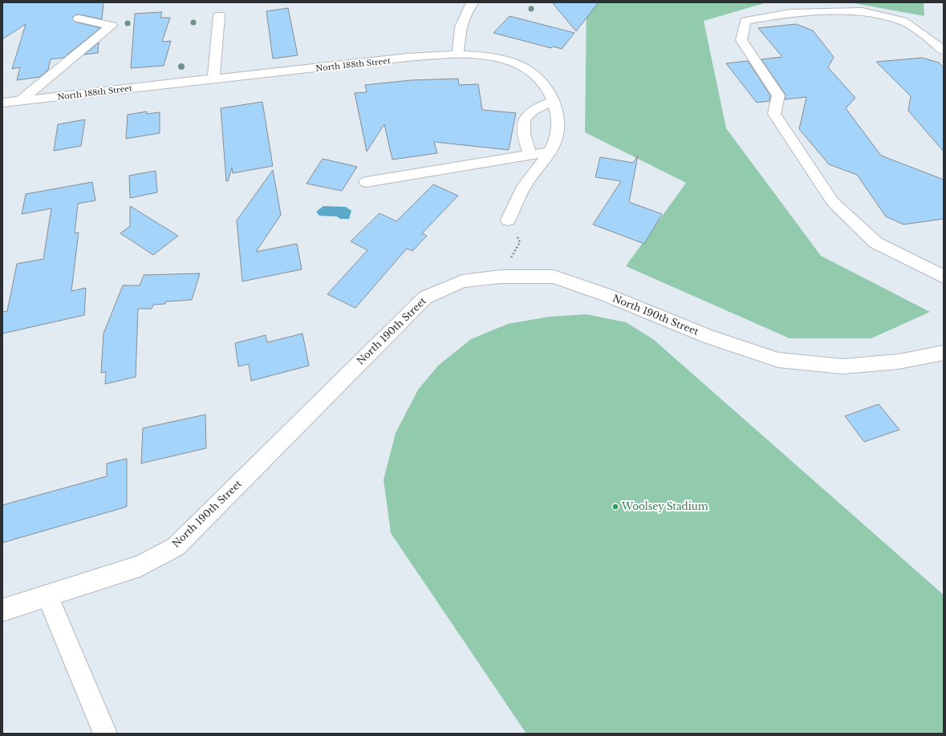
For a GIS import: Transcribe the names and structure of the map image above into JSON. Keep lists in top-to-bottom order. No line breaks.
{"streets":{"street":["North 188th Street","North 190th Street"]},"places":["Woolsey Stadium"]}
